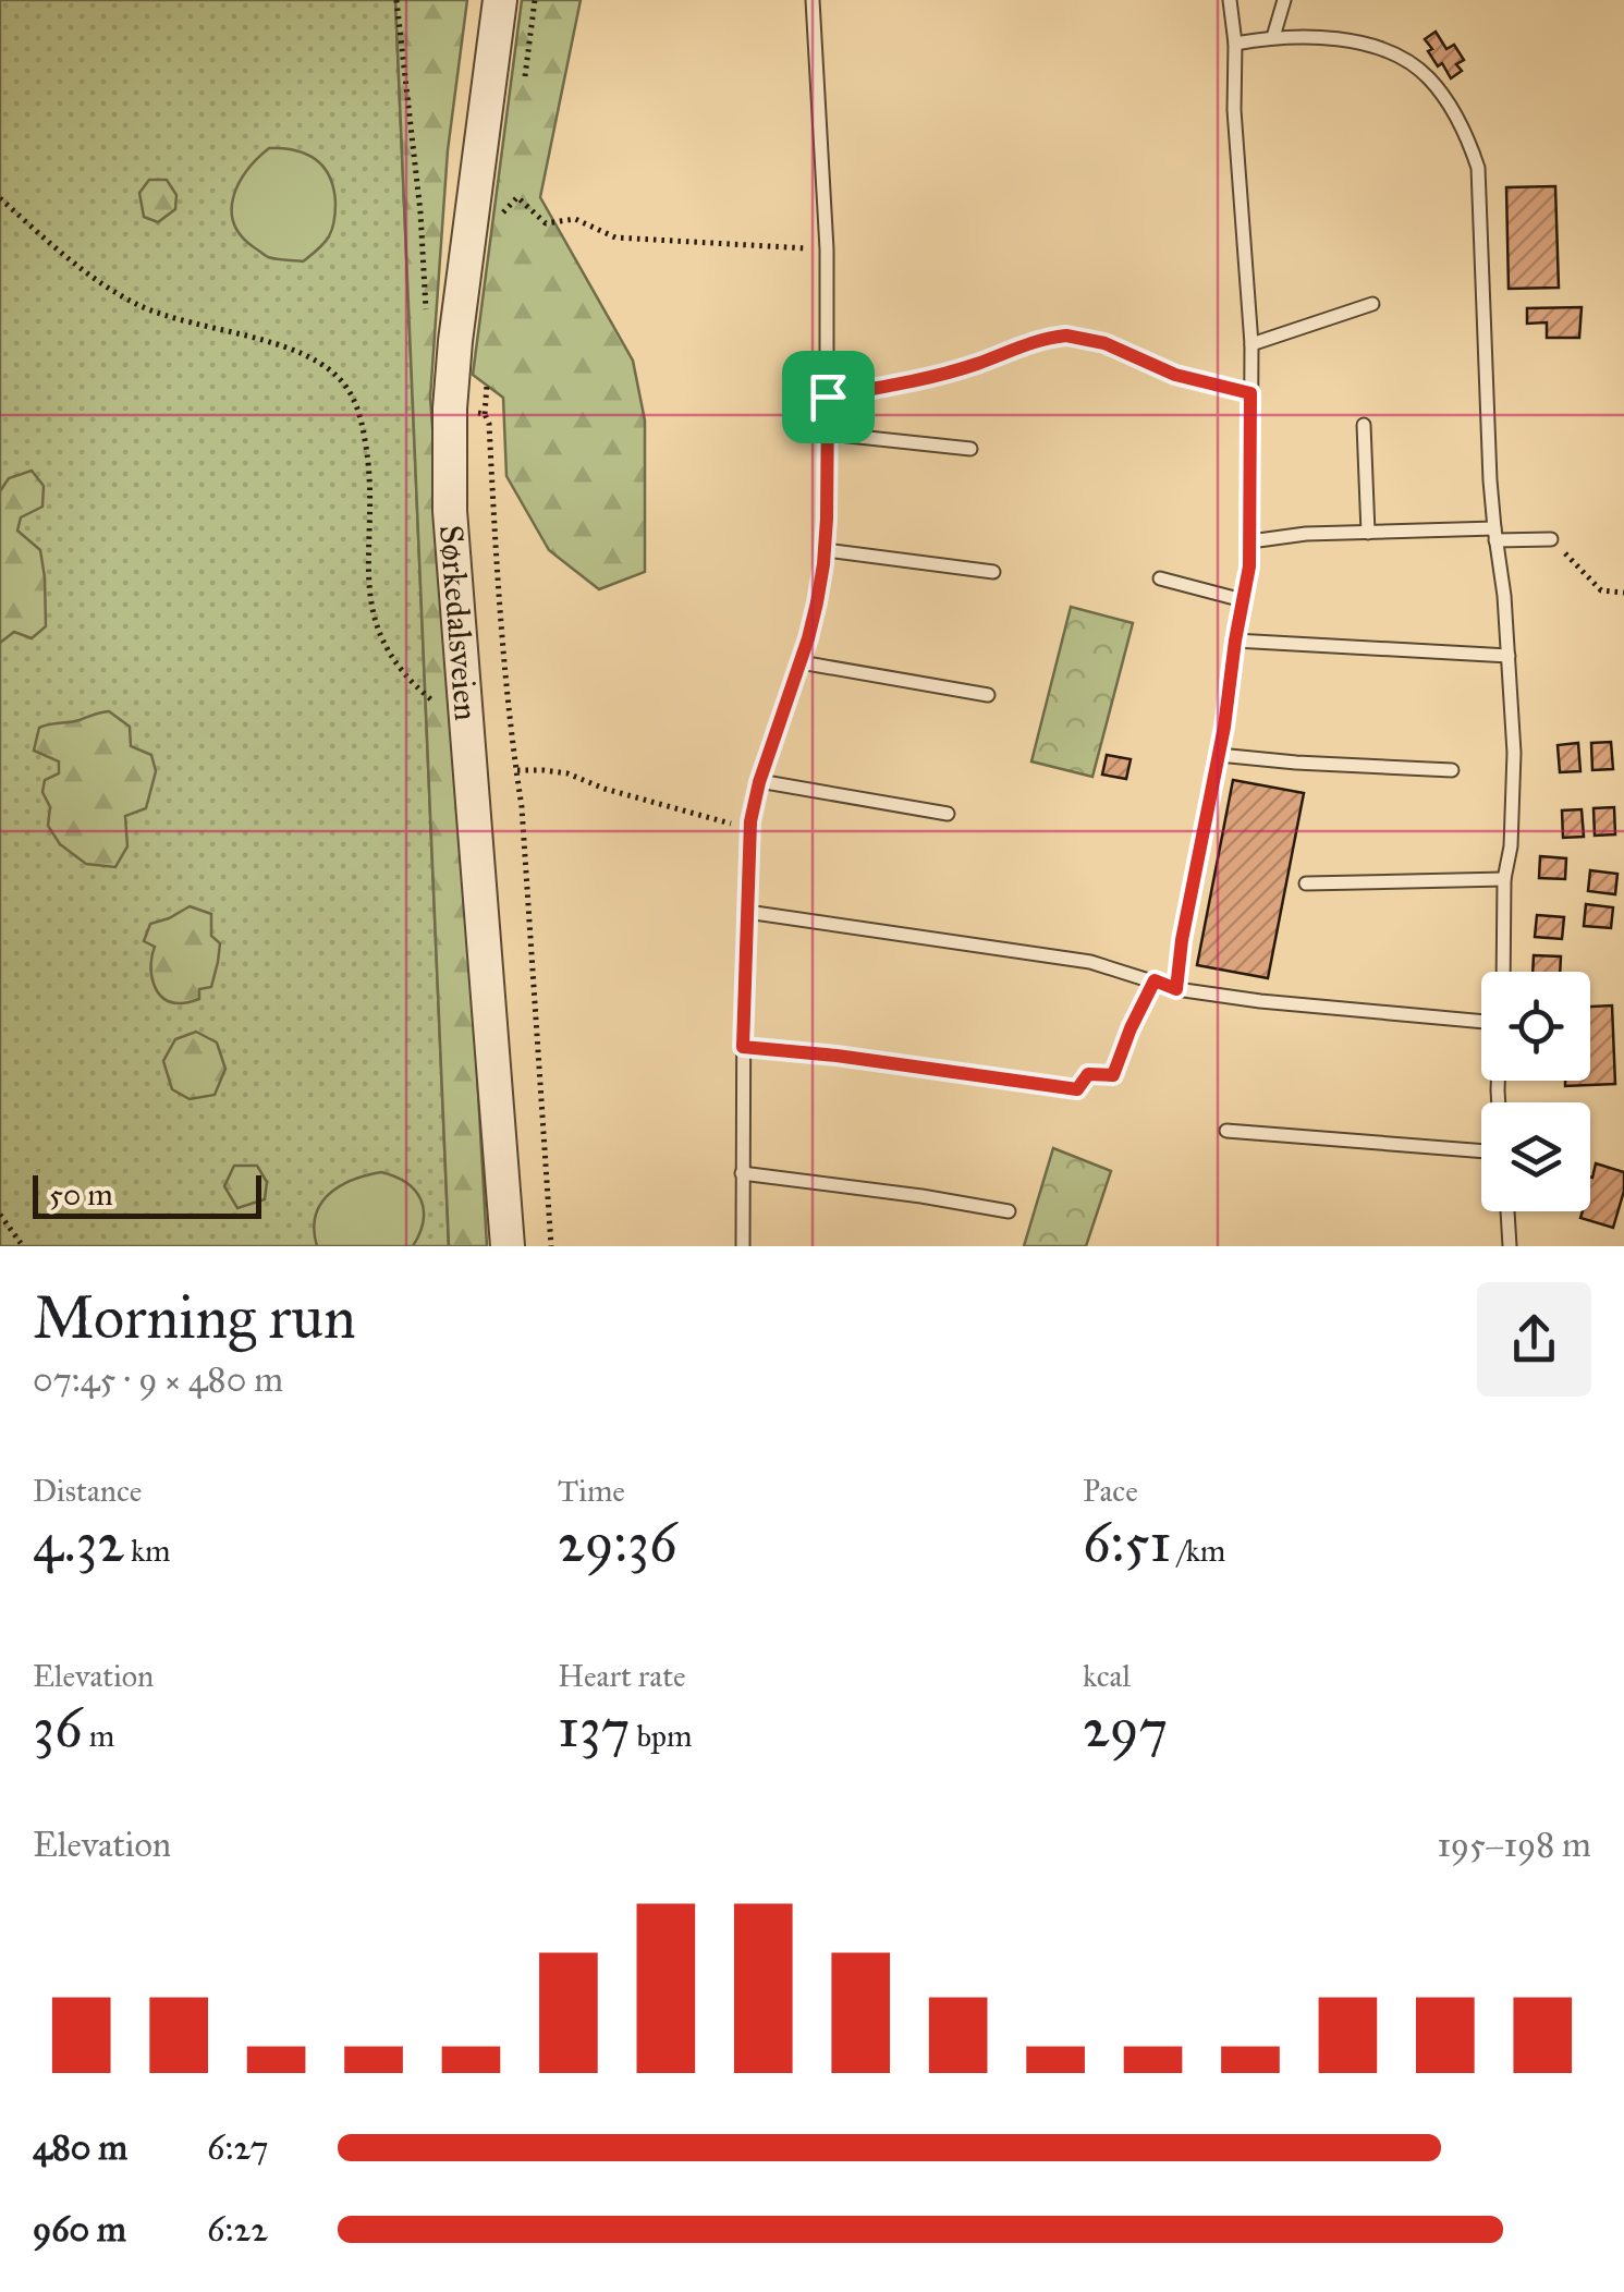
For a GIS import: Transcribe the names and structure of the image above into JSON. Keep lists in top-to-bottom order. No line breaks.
{"streets":{"street":["Sørkedalsveien"]},"scale_bar":"50 m","page":{"scale":"50 m","heading":["Morning run","07:45 · 9 × 480 m"],"stats":[["Distance","4.32 km"],["Time","29:36"],["Pace","6:51 /km"],["Elevation","36 m"],["Heart rate","137 bpm"],["kcal","297"]],"chart":["Elevation","195–198 m"],"list":[{"name":"480 m","note":"6:27"},{"name":"960 m","note":"6:22"}]}}
